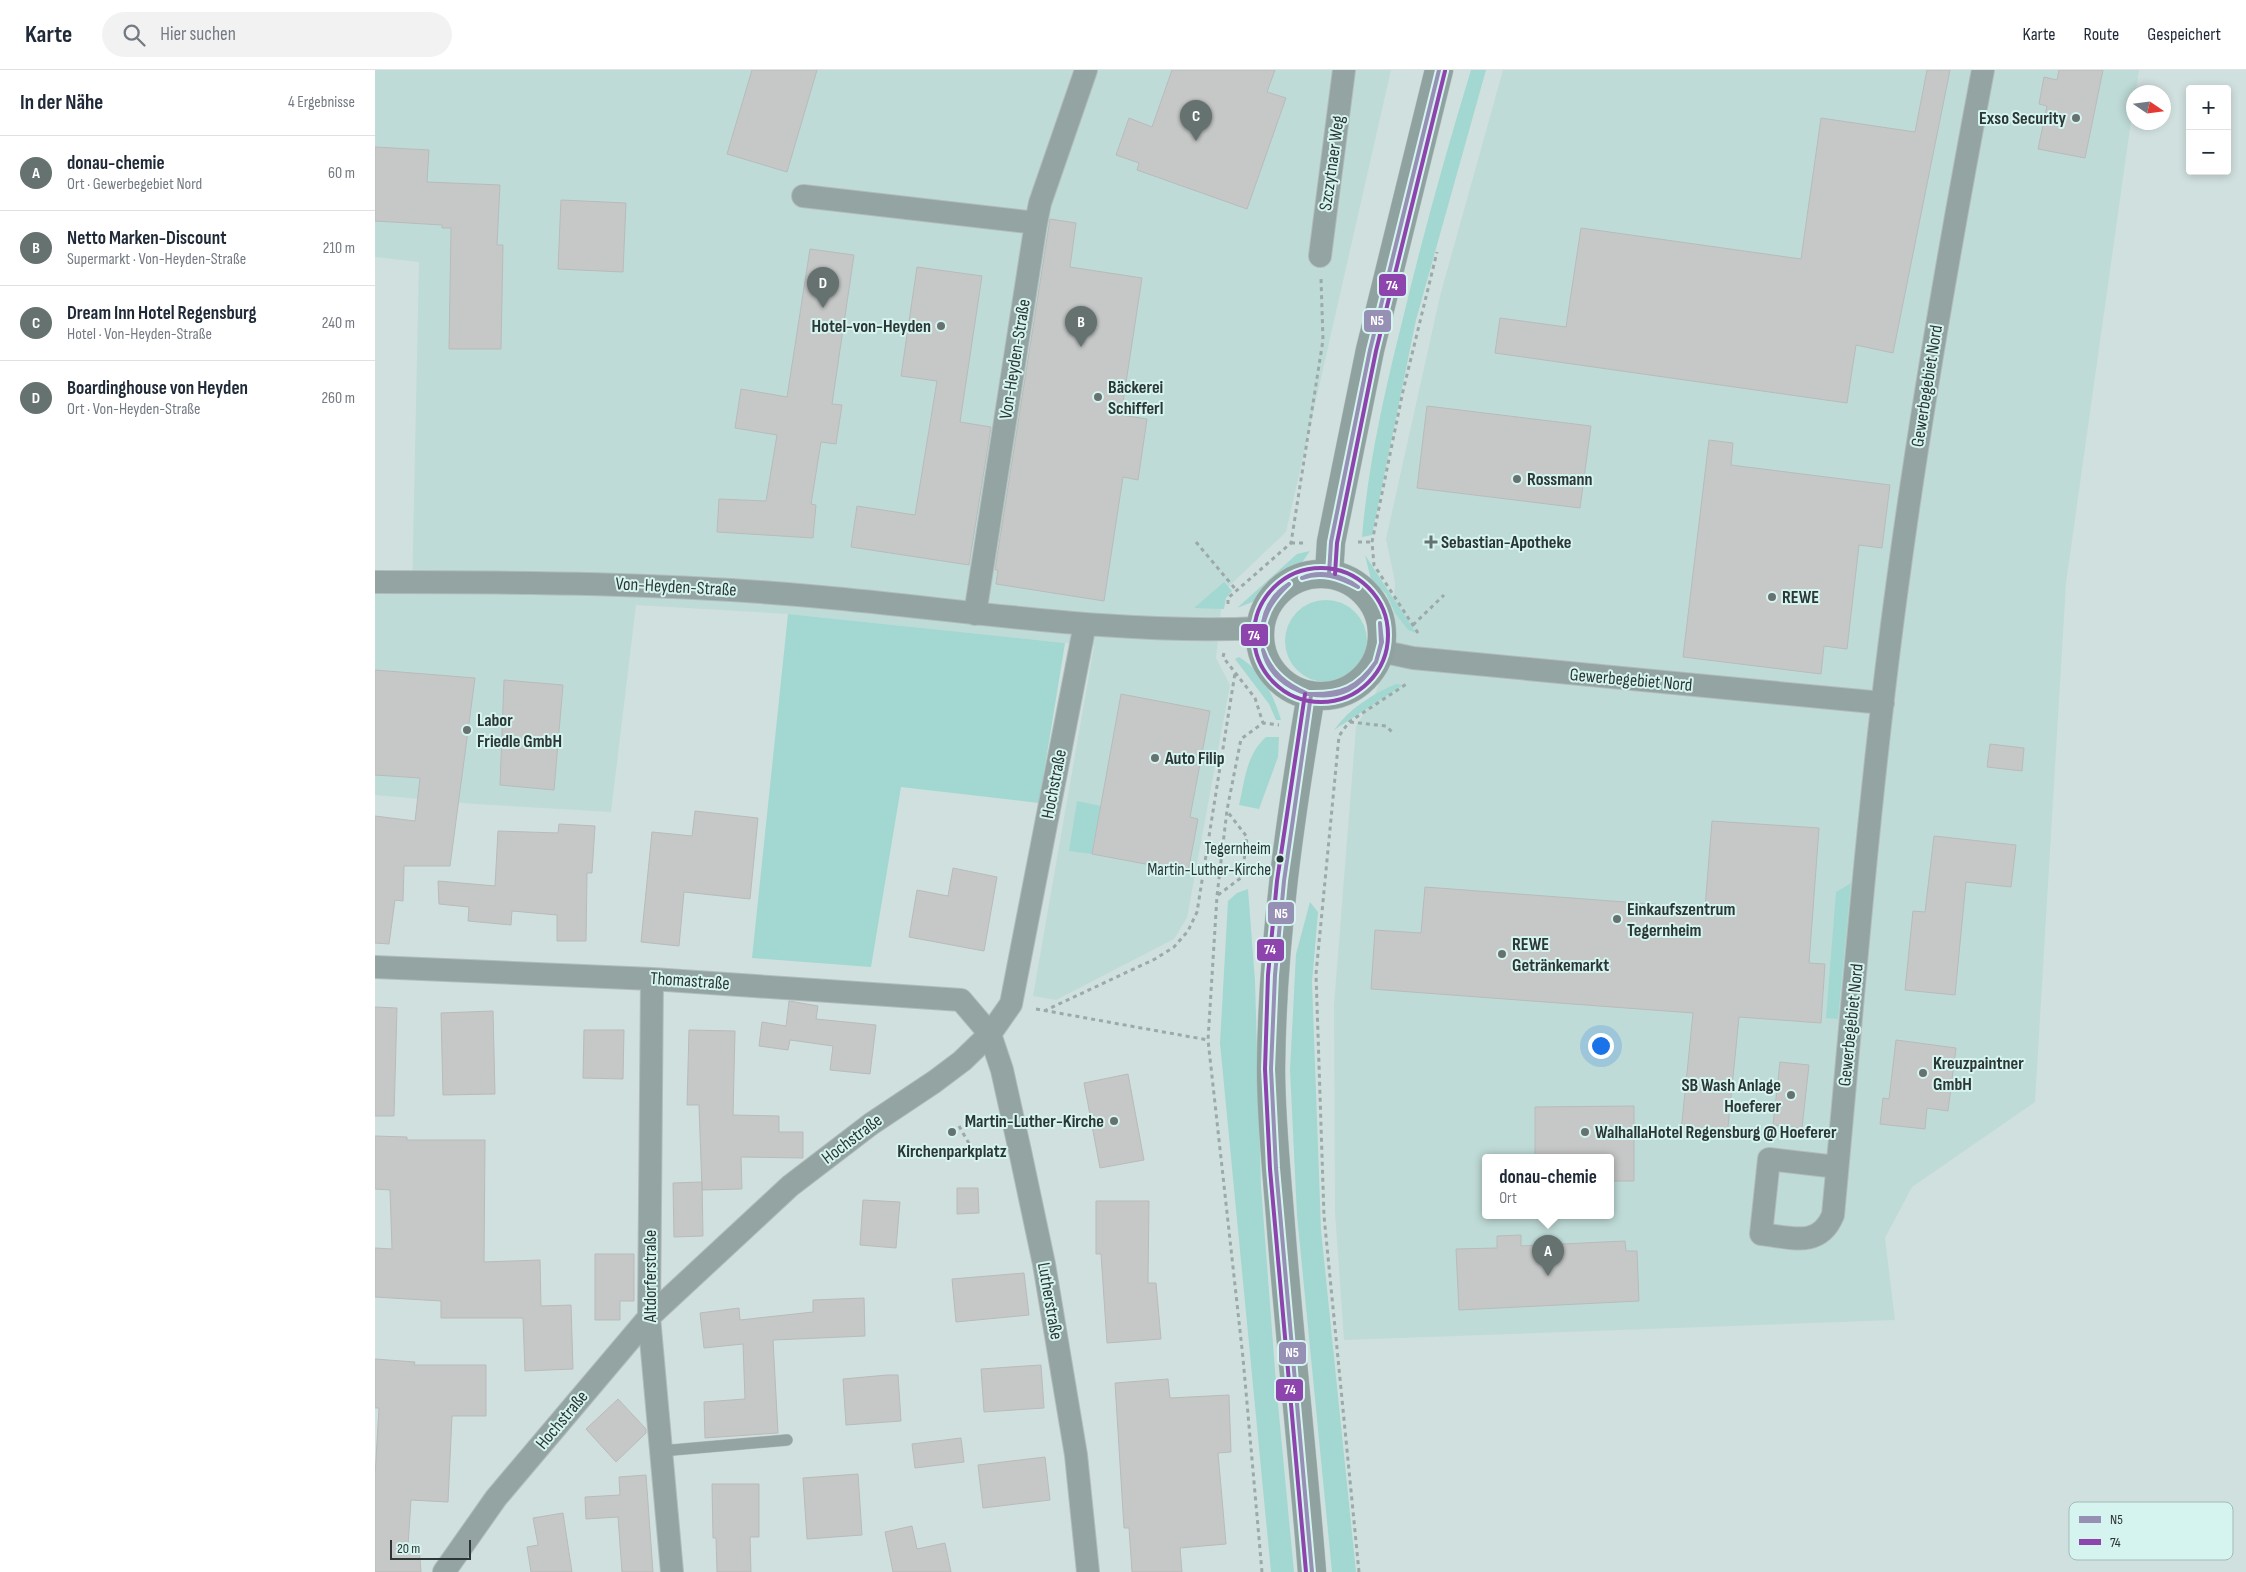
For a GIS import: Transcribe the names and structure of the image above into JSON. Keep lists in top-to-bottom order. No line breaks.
{"streets":{"street":["Szczytnaer Weg","Von-Heyden-Straße","Gewerbegebiet Nord","Hochstraße","Thomastraße","Altdorferstraße","Lutherstraße"]},"crossings":[["Von-Heyden-Straße","Gewerbegebiet Nord"],["Von-Heyden-Straße","Hochstraße"],["Hochstraße","Thomastraße"],["Hochstraße","Altdorferstraße"],["Hochstraße","Lutherstraße"],["Thomastraße","Altdorferstraße"],["Thomastraße","Lutherstraße"]],"places":{"other":["Exso Security","Hotel-von-Heyden","Bäckerei Schifferl","Rossmann","REWE","Labor Friedle GmbH","Auto Filip","Tegernheim Martin-Luther-Kirche","Einkaufszentrum Tegernheim","REWE Getränkemarkt","Kreuzpaintner GmbH","SB Wash Anlage Hoeferer","Martin-Luther-Kirche","Kirchenparkplatz","WalhallaHotel Regensburg @ Hoeferer"],"health":["Sebastian-Apotheke"]},"lines":["transit line N5","transit line 74"],"legend":["N5","74"],"scale_bar":"20 m","north":"right","page":{"header":"Karte","search":"Hier suchen","nav":["Karte","Route","Gespeichert"],"heading":["In der Nähe","4 Ergebnisse"],"map_buttons":["+","−"],"pins":["C","D","B","A"],"list":[{"mark":"A","name":"donau-chemie","note":"Ort · Gewerbegebiet Nord","value":"60 m"},{"mark":"B","name":"Netto Marken-Discount","note":"Supermarkt · Von-Heyden-Straße","value":"210 m"},{"mark":"C","name":"Dream Inn Hotel Regensburg","note":"Hotel · Von-Heyden-Straße","value":"240 m"},{"mark":"D","name":"Boardinghouse von Heyden","note":"Ort · Von-Heyden-Straße","value":"260 m"}],"popup":["donau-chemie","Ort"],"scale":"20 m"}}
